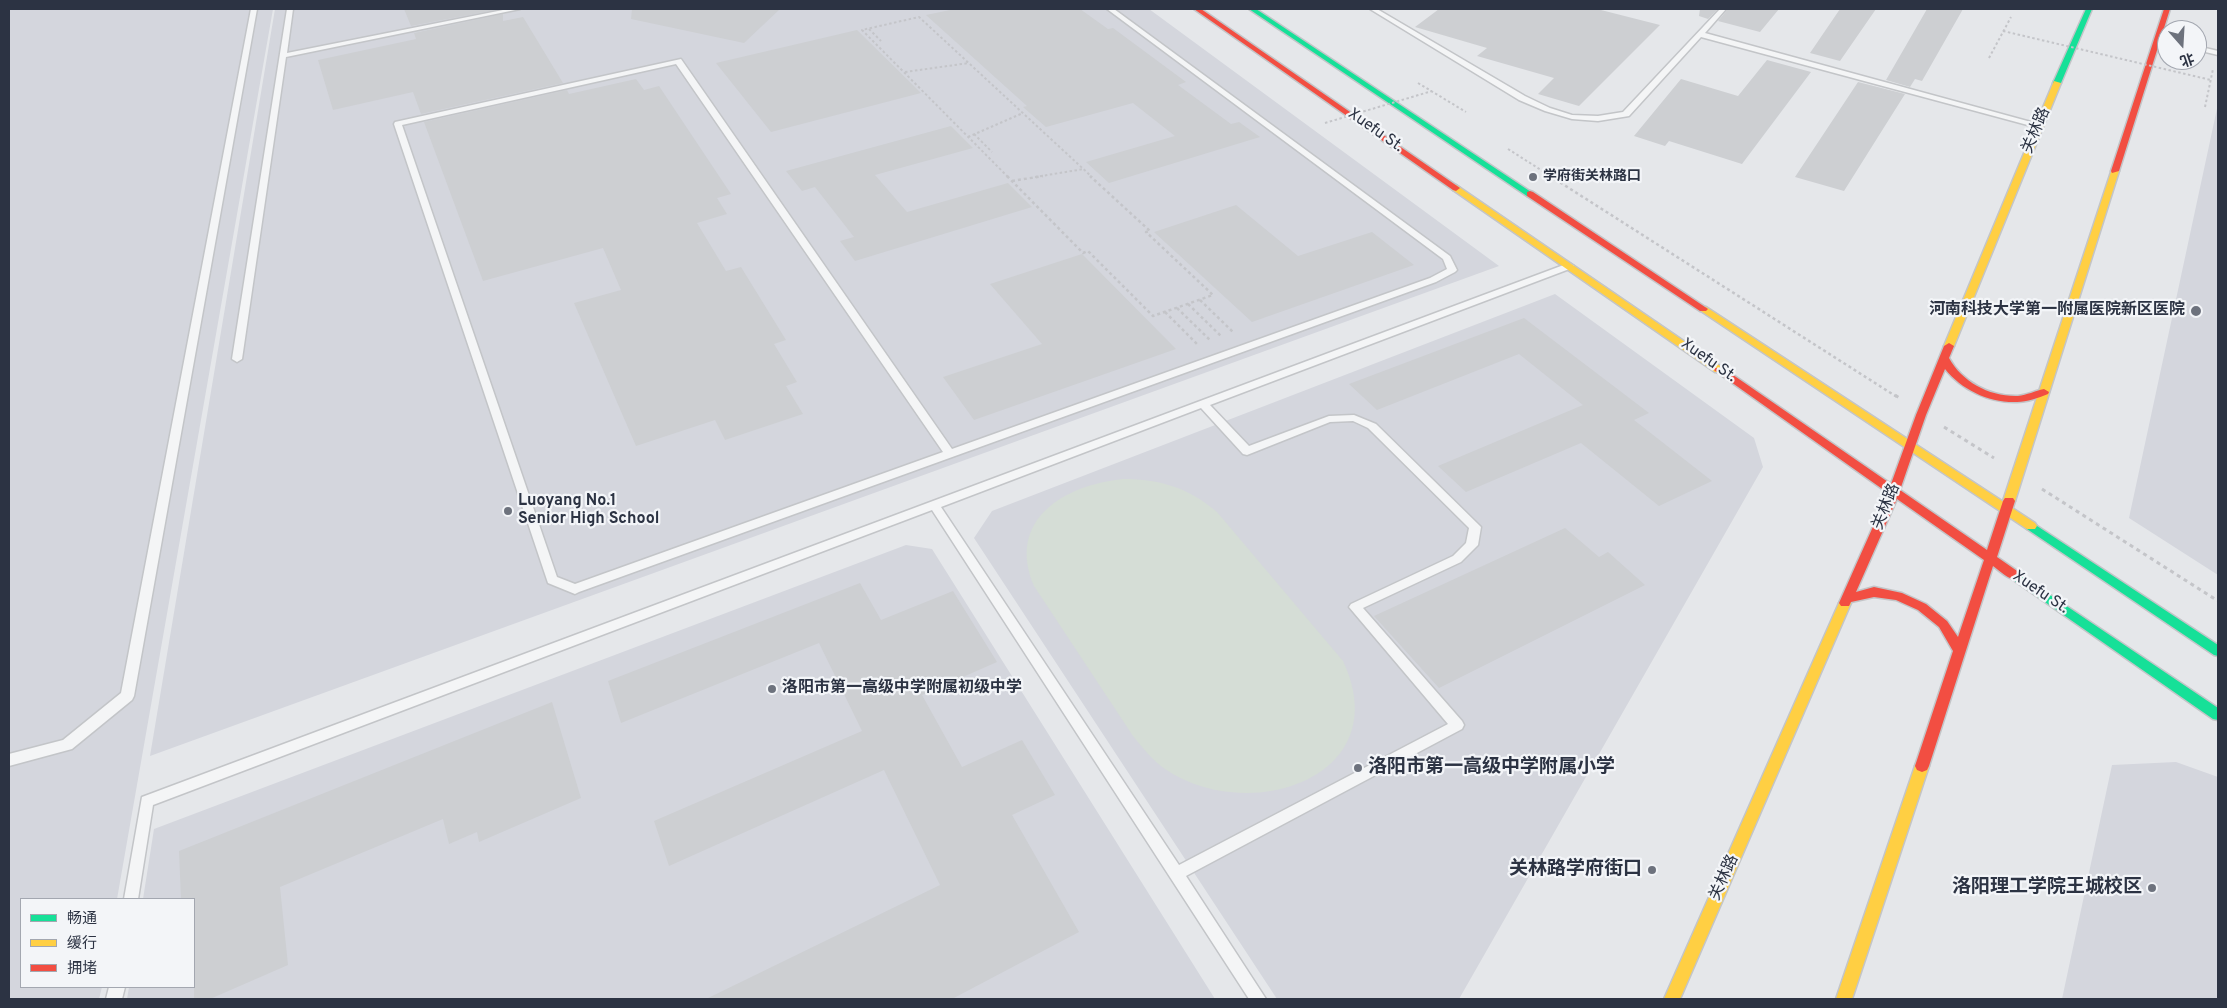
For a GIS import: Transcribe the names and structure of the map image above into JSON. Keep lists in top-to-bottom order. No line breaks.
{"streets":{"main road":["Xuefu St.","关林路"]},"crossings":[["Xuefu St.","关林路"]],"places":["学府街关林路口","河南科技大学第一附属医院新区医院","Luoyang No.1 Senior High School","洛阳市第一高级中学附属初级中学","洛阳市第一高级中学附属小学","关林路学府街口","洛阳理工学院王城校区"],"legend":["畅通","缓行","拥堵"],"north":"bottom"}
